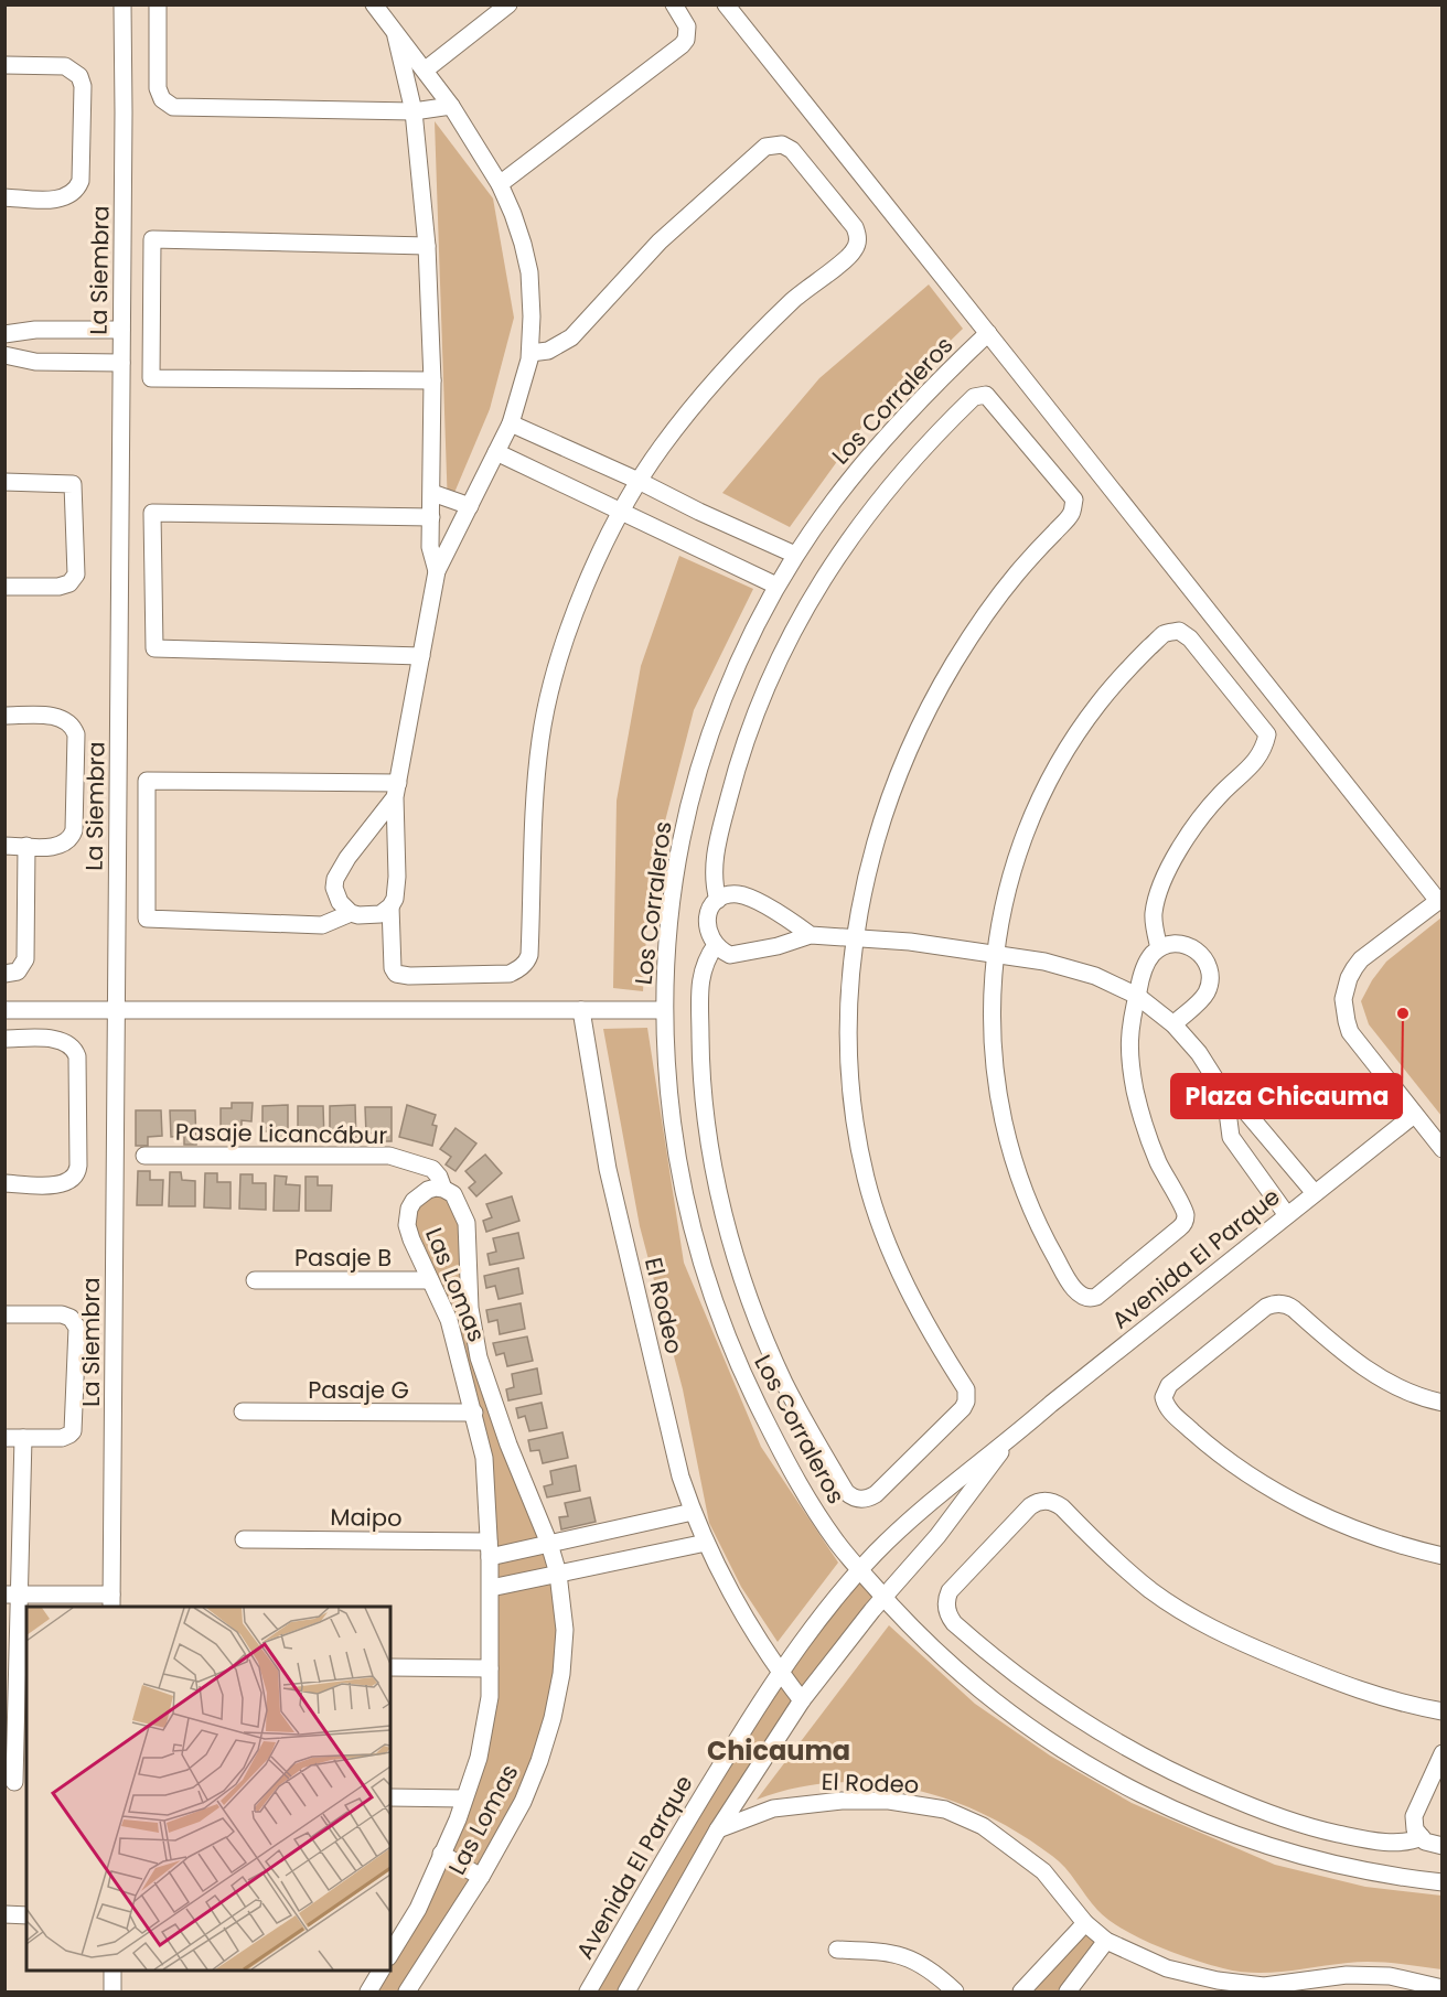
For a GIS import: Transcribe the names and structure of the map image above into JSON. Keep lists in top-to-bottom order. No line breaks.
{"streets":{"street":["La Siembra","Los Corraleros","Pasaje Licancábur","Pasaje B","Avenida El Parque","Las Lomas","El Rodeo","Pasaje G","Maipo"]},"crossings":[["Los Corraleros","Avenida El Parque"],["Pasaje Licancábur","Las Lomas"],["Pasaje B","Las Lomas"],["Avenida El Parque","El Rodeo"],["Las Lomas","Pasaje G"],["Las Lomas","Maipo"]],"districts":["Chicauma"],"places":["Plaza Chicauma"]}
